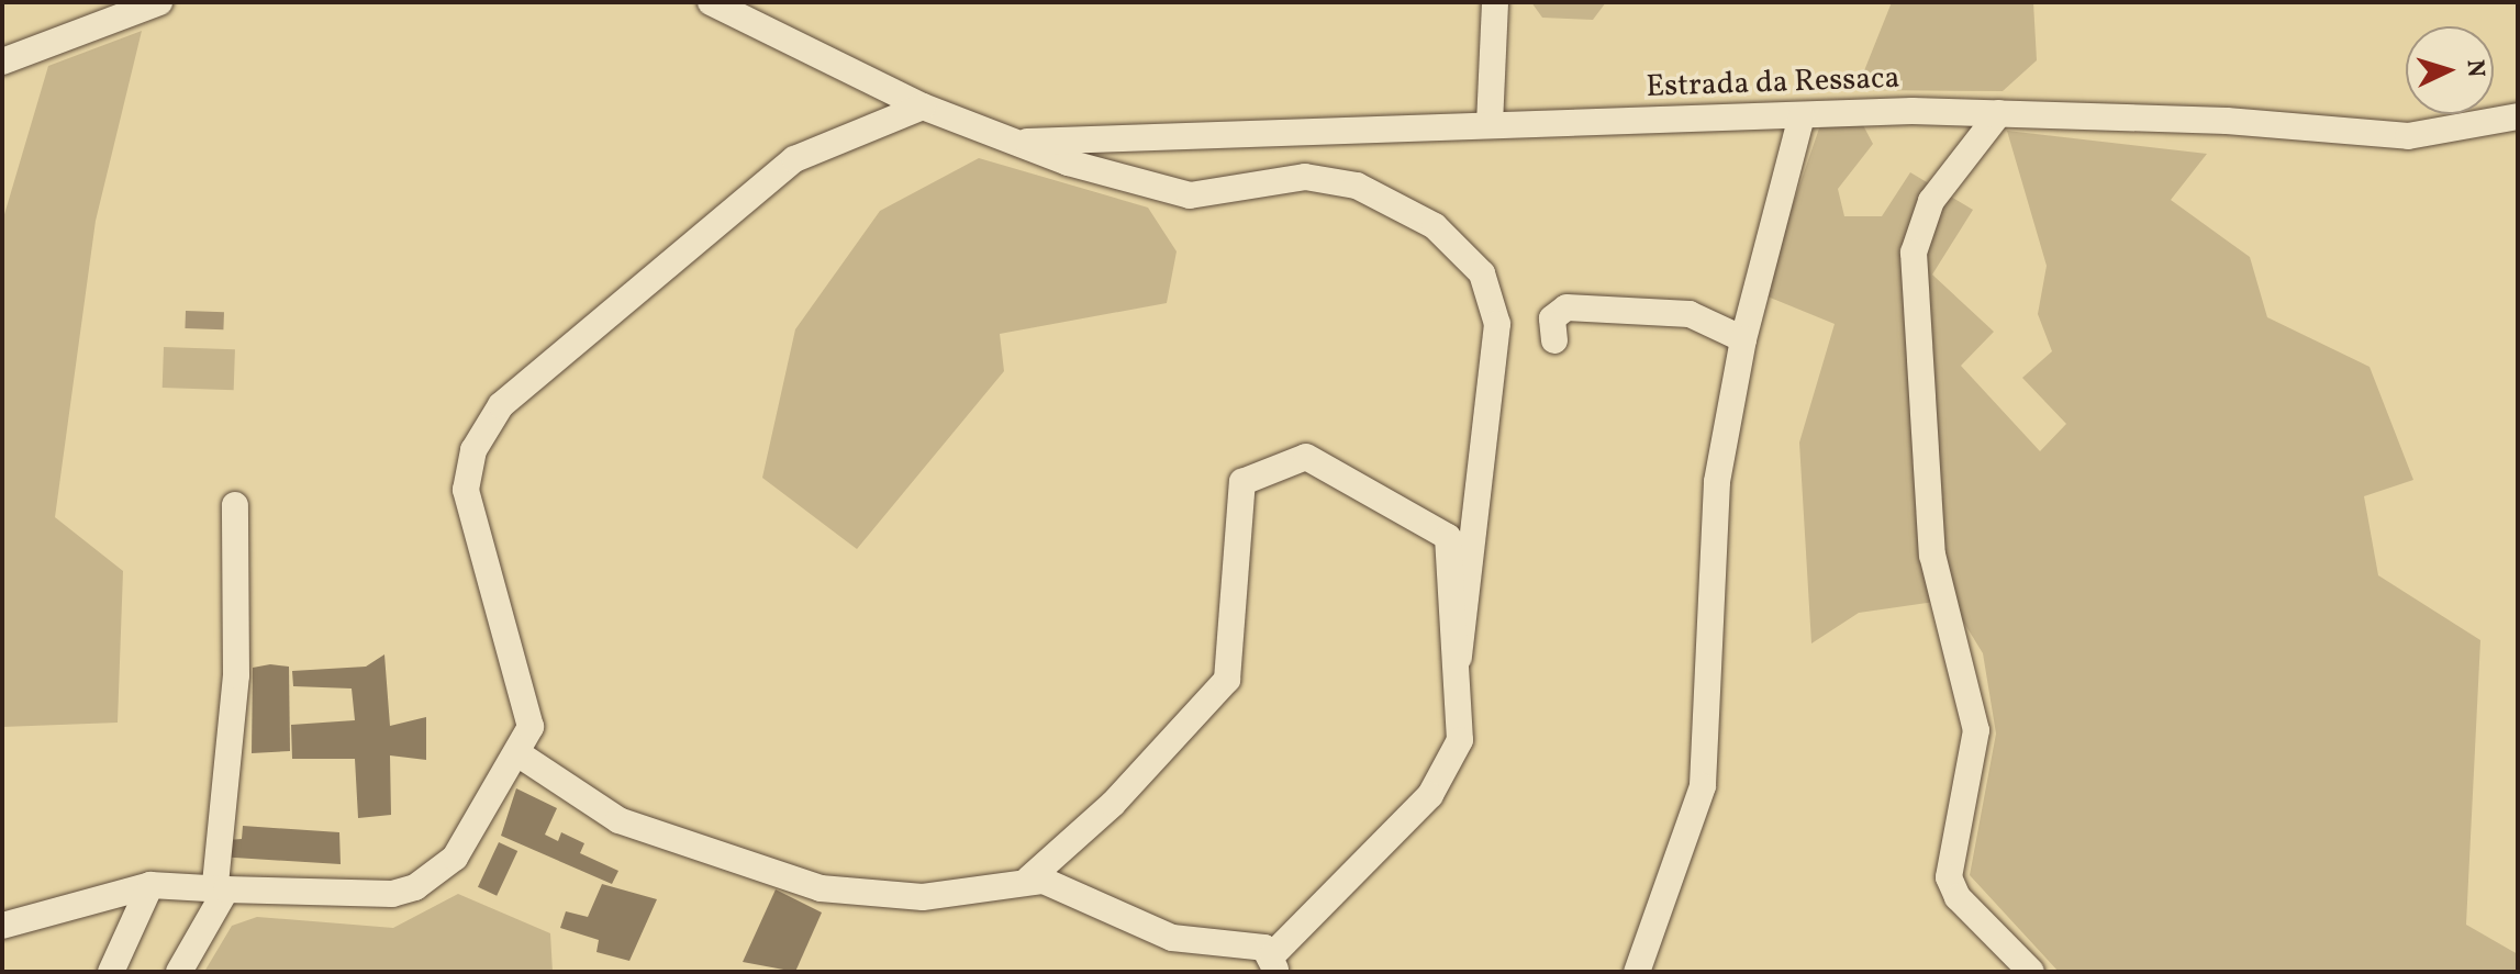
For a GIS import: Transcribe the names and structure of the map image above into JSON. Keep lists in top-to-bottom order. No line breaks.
{"streets":{"street":["Estrada da Ressaca"]},"north":"right"}
